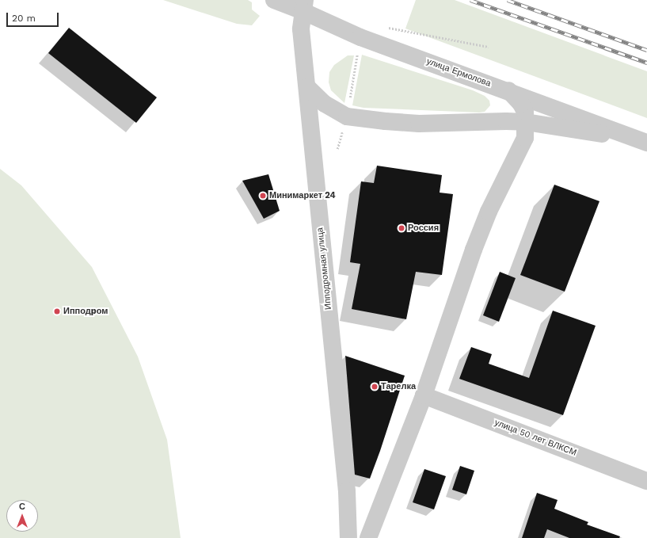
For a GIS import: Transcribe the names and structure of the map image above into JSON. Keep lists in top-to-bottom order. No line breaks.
{"streets":{"street":["улица Ермолова","Ипподромная улица","улица 50 лет ВЛКСМ"]},"crossings":[["улица Ермолова","Ипподромная улица"]],"places":["Минимаркет 24","Россия","Ипподpом","Тарелка"],"scale_bar":"20 m","north":"top"}
